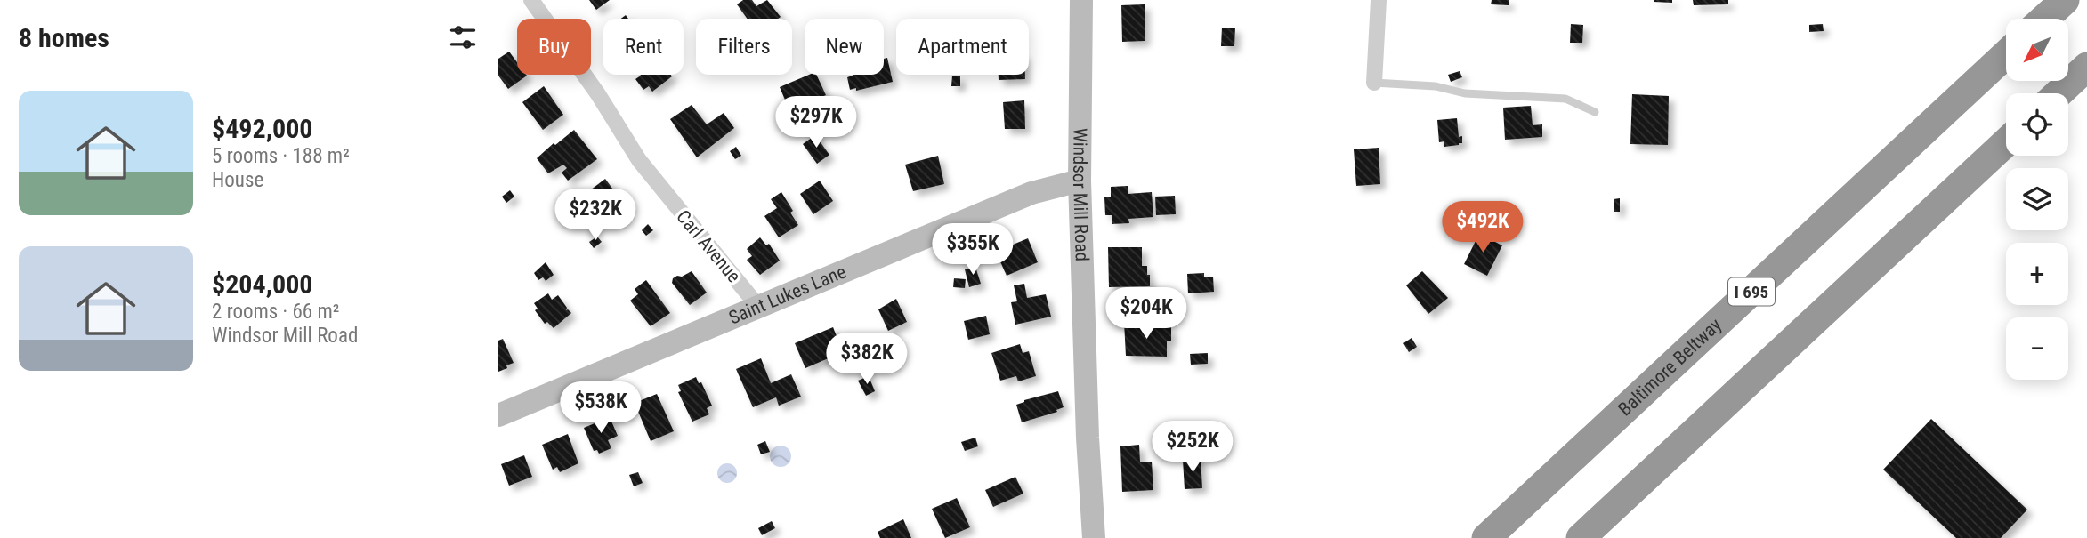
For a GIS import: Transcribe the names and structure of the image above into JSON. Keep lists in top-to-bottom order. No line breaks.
{"streets":{"highway":["I 695","Baltimore Beltway"],"street":["Windsor Mill Road","Carl Avenue","Saint Lukes Lane"]},"crossings":[["Windsor Mill Road","Saint Lukes Lane"],["Carl Avenue","Saint Lukes Lane"]],"north":"bottom left","page":{"heading":"8 homes","map_buttons":["+","−"],"chip":["Buy","Rent","Filters","New","Apartment"],"list":[{"name":"$492,000","note":"5 rooms · 188 m² · House"},{"name":"$204,000","note":"2 rooms · 66 m² · Windsor Mill Road"}],"price":["$297K","$232K","$492K","$355K","$204K","$382K","$538K","$252K"]}}
